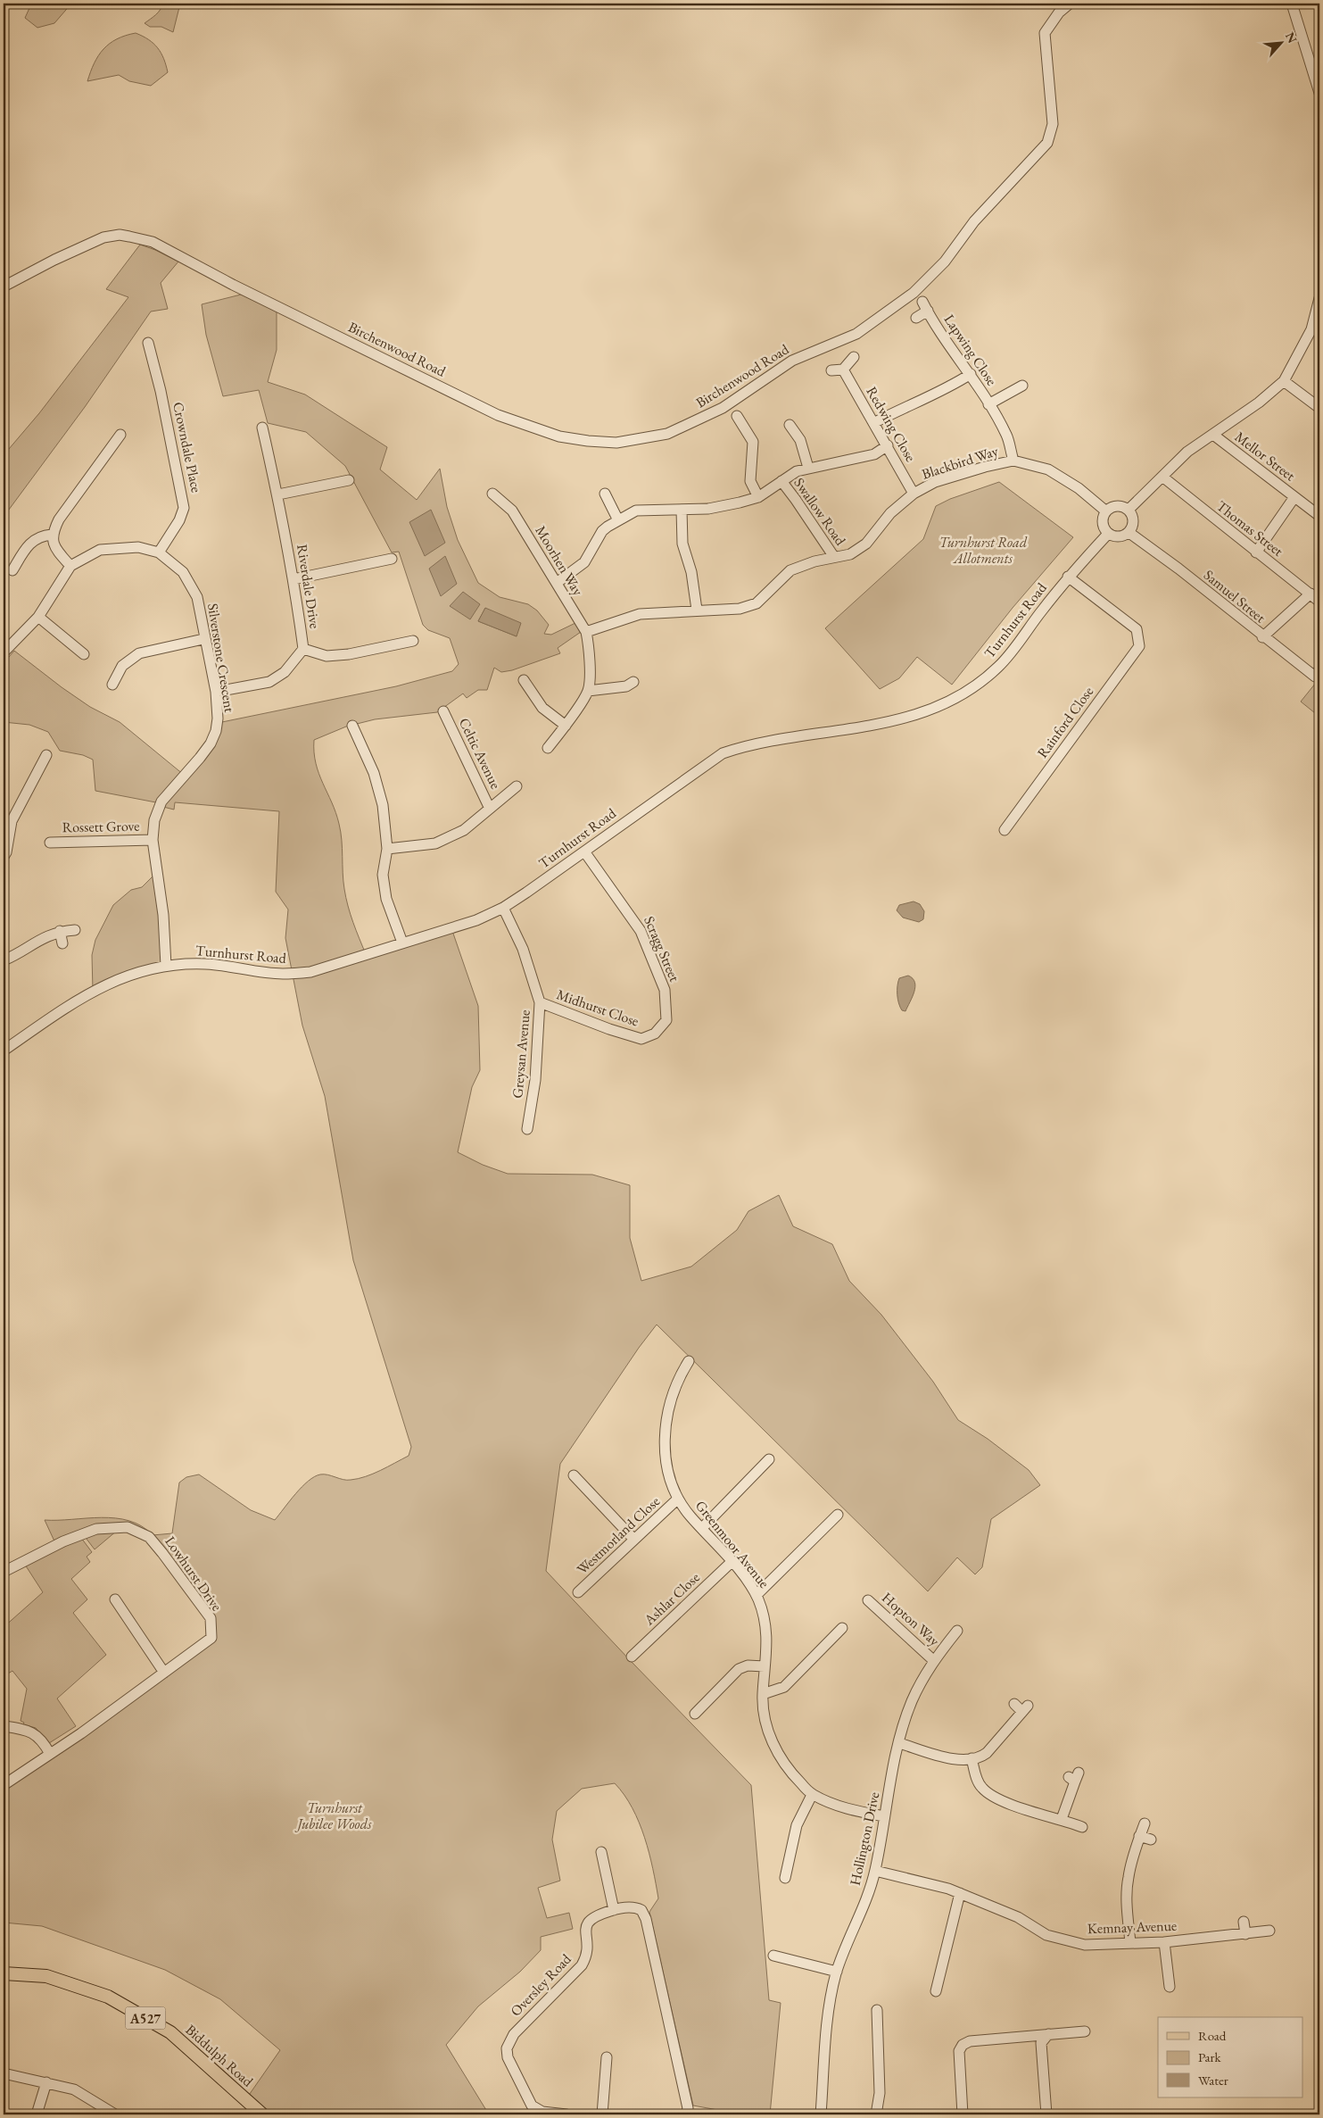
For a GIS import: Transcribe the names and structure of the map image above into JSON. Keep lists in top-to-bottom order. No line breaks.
{"streets":{"main road":["A527","Biddulph Road"],"street":["Birchenwood Road","Lapwing Close","Redwing Close","Crowndale Place","Mellor Street","Blackbird Way","Swallow Road","Thomas Street","Moorhen Way","Riverdale Drive","Samuel Street","Turnhurst Road","Silverstone Crescent","Rainford Close","Celtic Avenue","Rossett Grove","Scragg Street","Midhurst Close","Greysan Avenue","Westmorland Close","Greenmoor Avenue","Lowhurst Drive","Ashlar Close","Hopton Way","Hollington Drive","Kemnay Avenue","Oversley Road"]},"crossings":[["Lapwing Close","Blackbird Way"],["Redwing Close","Blackbird Way"],["Crowndale Place","Silverstone Crescent"],["Blackbird Way","Swallow Road"],["Blackbird Way","Moorhen Way"],["Blackbird Way","Samuel Street"],["Blackbird Way","Turnhurst Road"],["Riverdale Drive","Silverstone Crescent"],["Samuel Street","Turnhurst Road"],["Turnhurst Road","Silverstone Crescent"],["Turnhurst Road","Rainford Close"],["Turnhurst Road","Scragg Street"],["Turnhurst Road","Greysan Avenue"],["Silverstone Crescent","Rossett Grove"],["Scragg Street","Midhurst Close"],["Midhurst Close","Greysan Avenue"],["Westmorland Close","Greenmoor Avenue"],["Greenmoor Avenue","Ashlar Close"],["Greenmoor Avenue","Hollington Drive"],["Hopton Way","Hollington Drive"],["Hollington Drive","Kemnay Avenue"]],"parks":["Turnhurst Road Allotments","Turnhurst Jubilee Woods"],"legend":["Road","Park","Water"],"north":"top right"}
